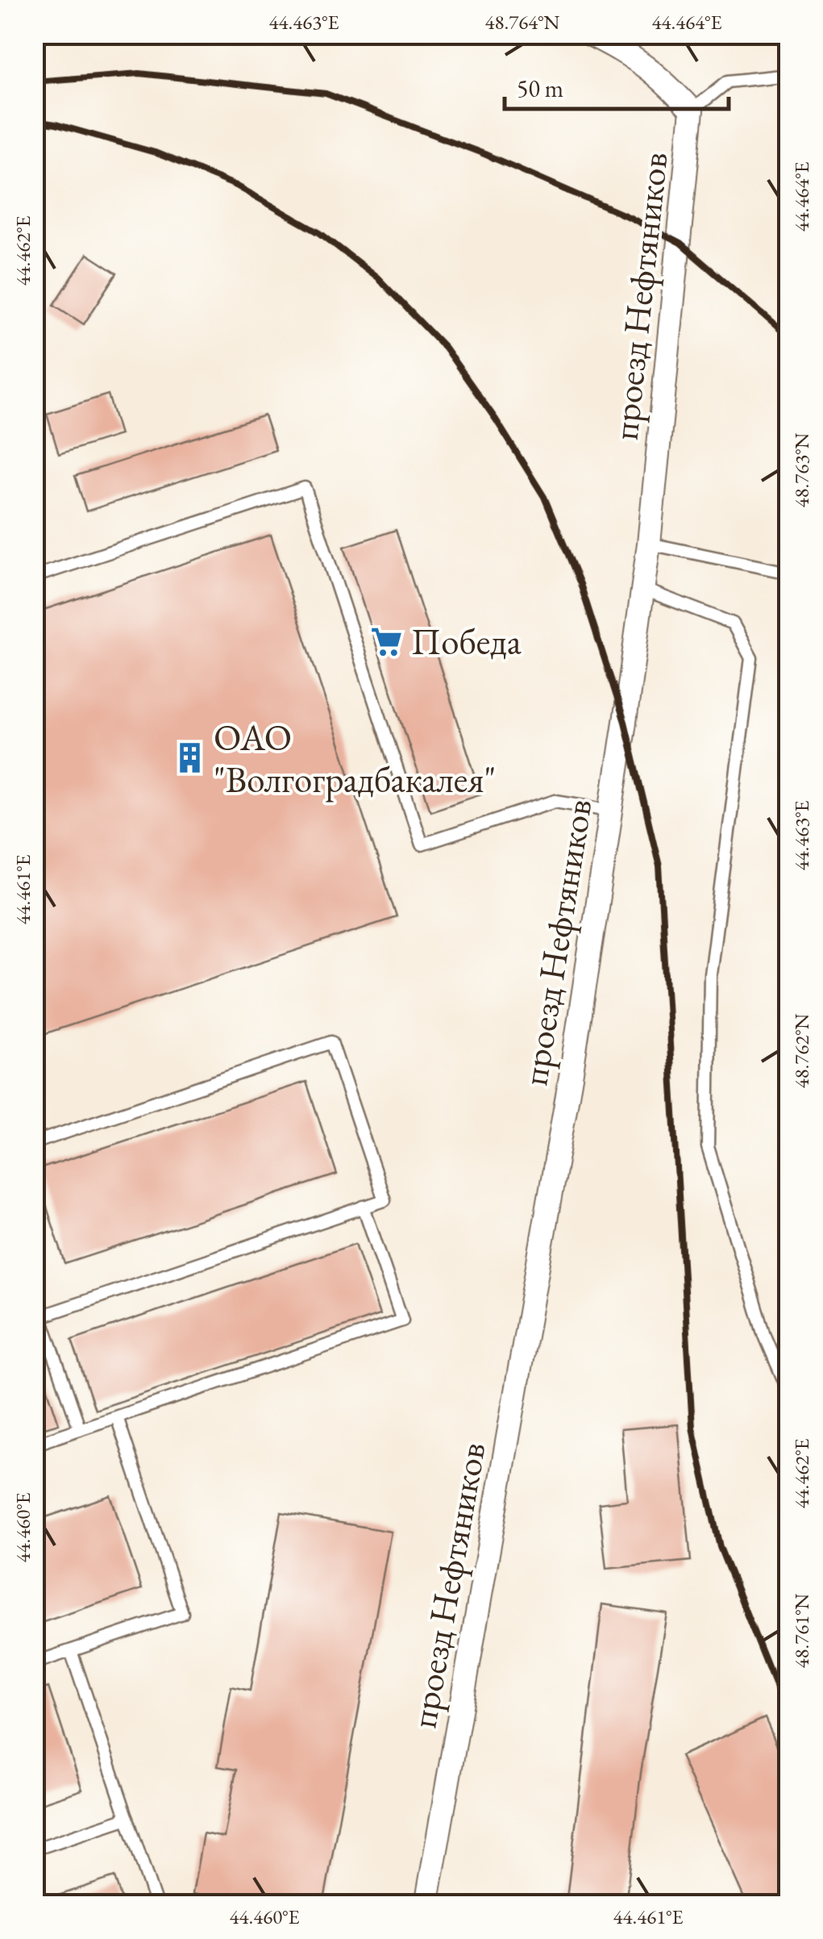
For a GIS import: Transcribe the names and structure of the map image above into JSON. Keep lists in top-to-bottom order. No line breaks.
{"streets":{"street":["проезд Нефтяников"]},"places":{"supermarket":["Победа"],"building":["ОАО \"Волгоградбакалея\""]},"scale_bar":"50 m","coordinates":["44.463°E","48.764°N","44.464°E","44.462°E","48.763°N","44.461°E","48.762°N","44.460°E","48.761°N"]}
